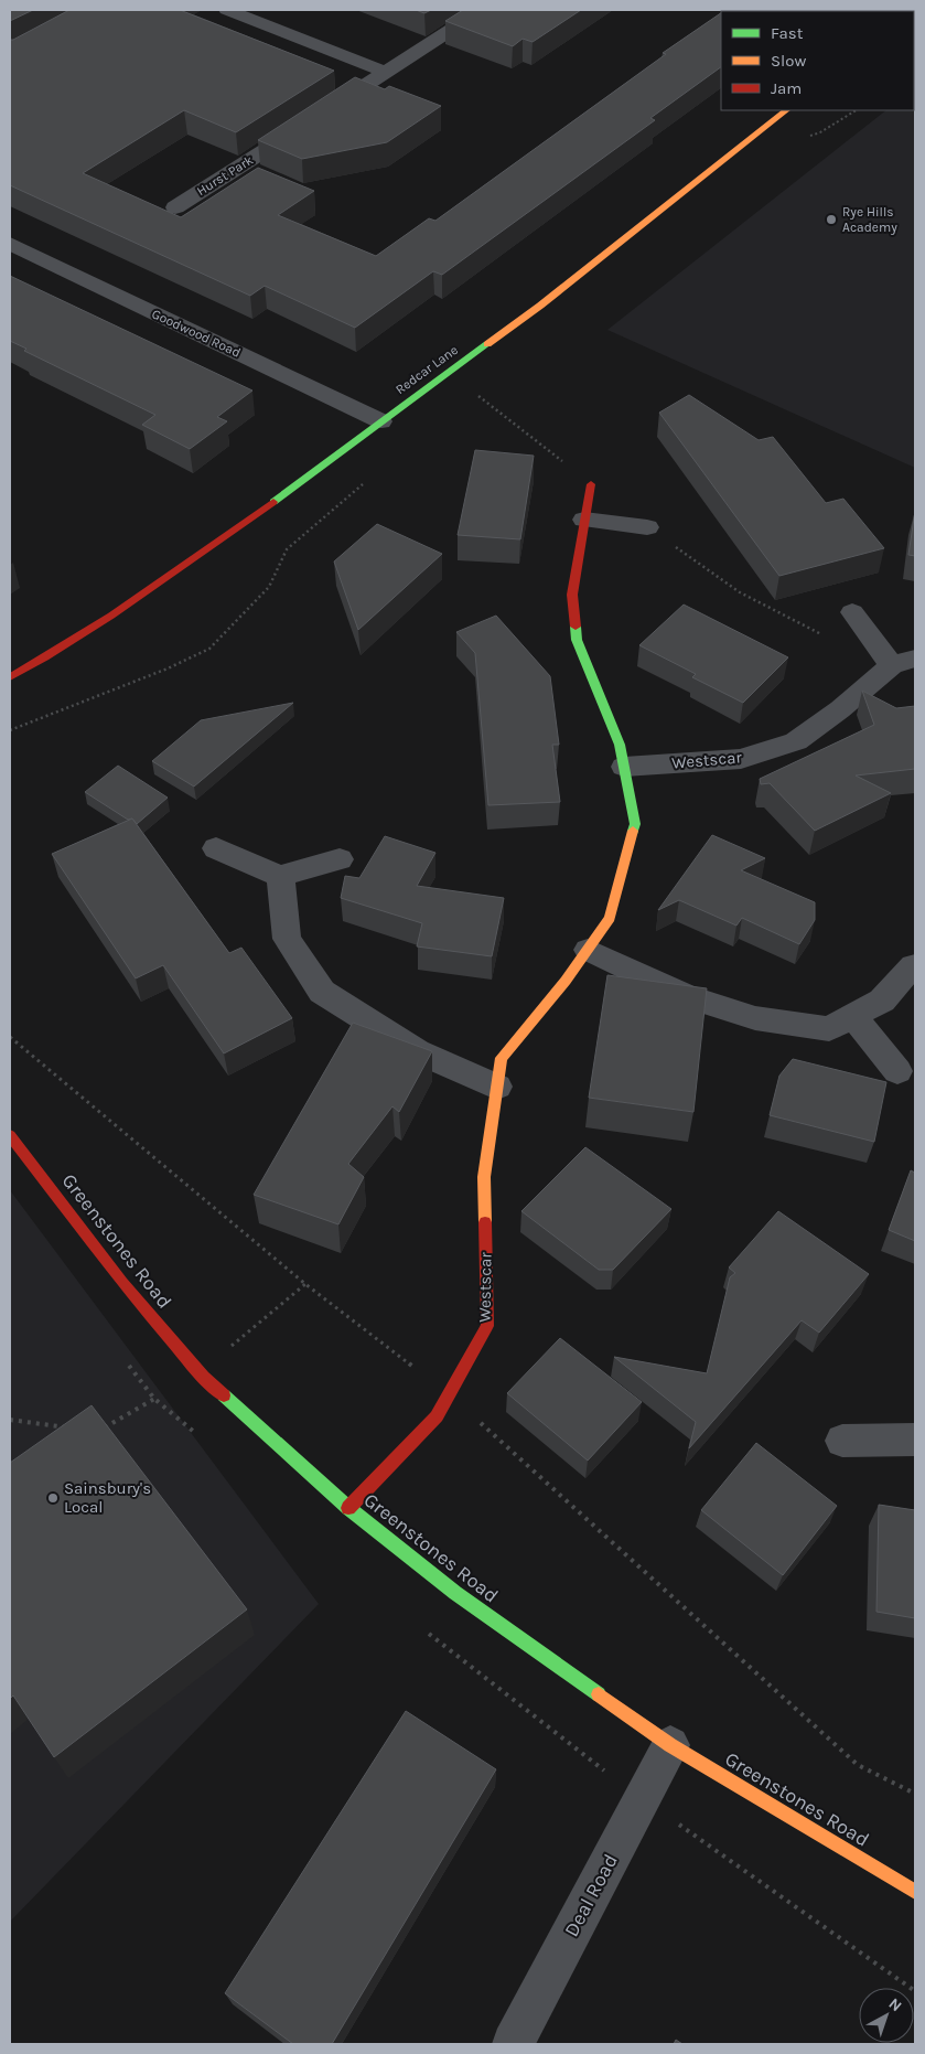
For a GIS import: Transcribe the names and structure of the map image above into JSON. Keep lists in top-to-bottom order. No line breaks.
{"streets":{"street":["Hurst Park","Goodwood Road","Redcar Lane","Westscar","Greenstones Road","Deal Road"]},"crossings":[["Goodwood Road","Redcar Lane"],["Westscar","Greenstones Road"],["Greenstones Road","Deal Road"]],"places":["Rye Hills Academy","Sainsbury's Local"],"legend":["Fast","Slow","Jam"],"north":"top right"}
